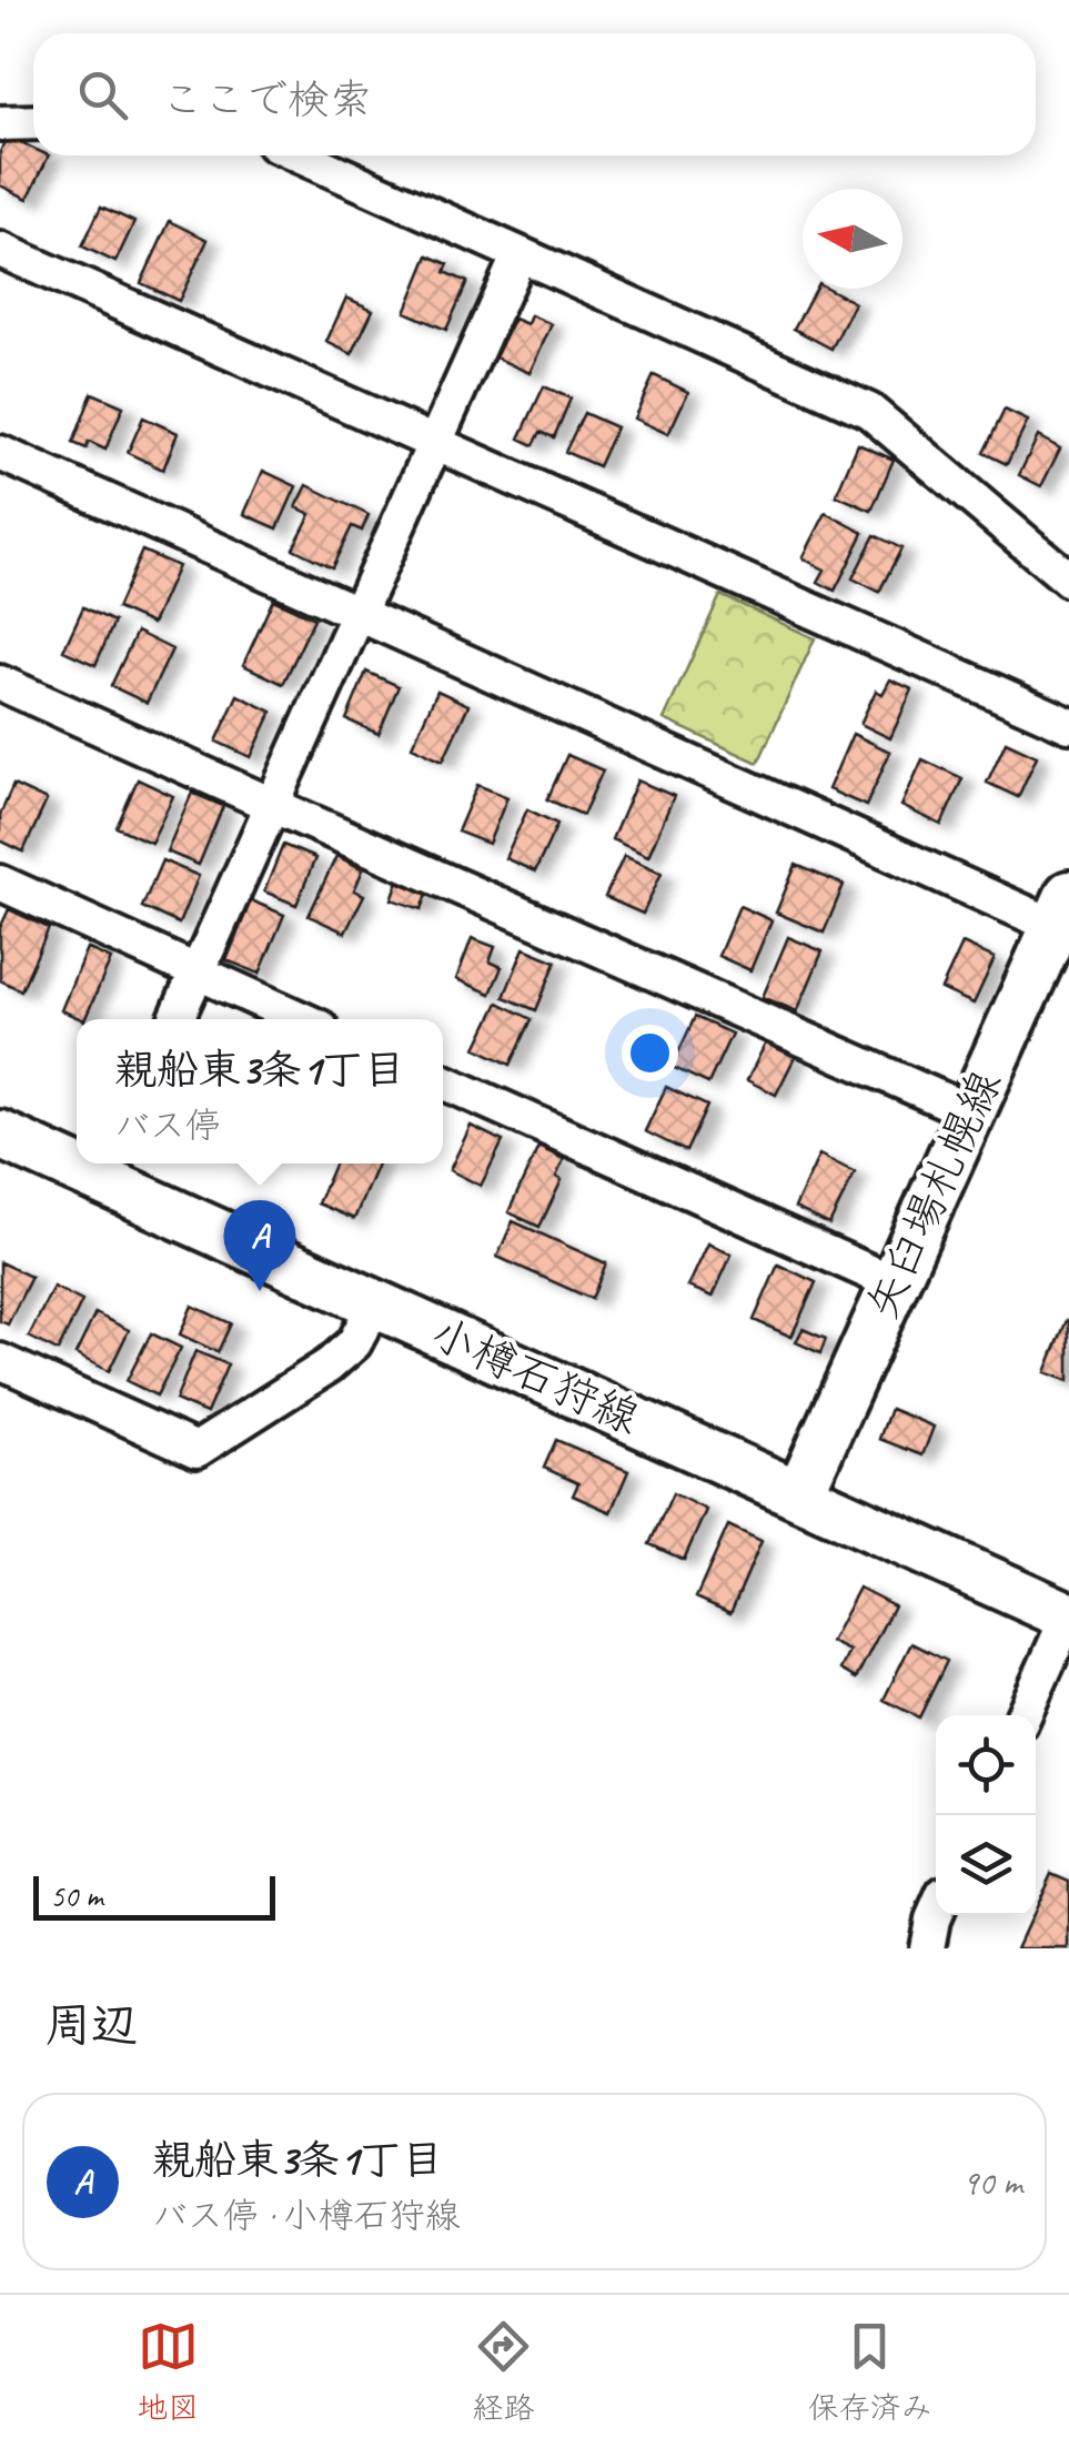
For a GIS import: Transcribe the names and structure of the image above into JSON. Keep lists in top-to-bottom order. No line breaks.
{"streets":{"main road":["矢臼場札幌線","小樽石狩線"]},"crossings":[["矢臼場札幌線","小樽石狩線"]],"scale_bar":"50 m","north":"left","page":{"search":"ここで検索","popup":["親船東3条1丁目","バス停"],"pins":"A","scale":"50 m","heading":"周辺","list":[{"mark":"A","name":"親船東3条1丁目","note":"バス停 · 小樽石狩線","value":"90 m"}],"nav":["地図","経路","保存済み"]}}
